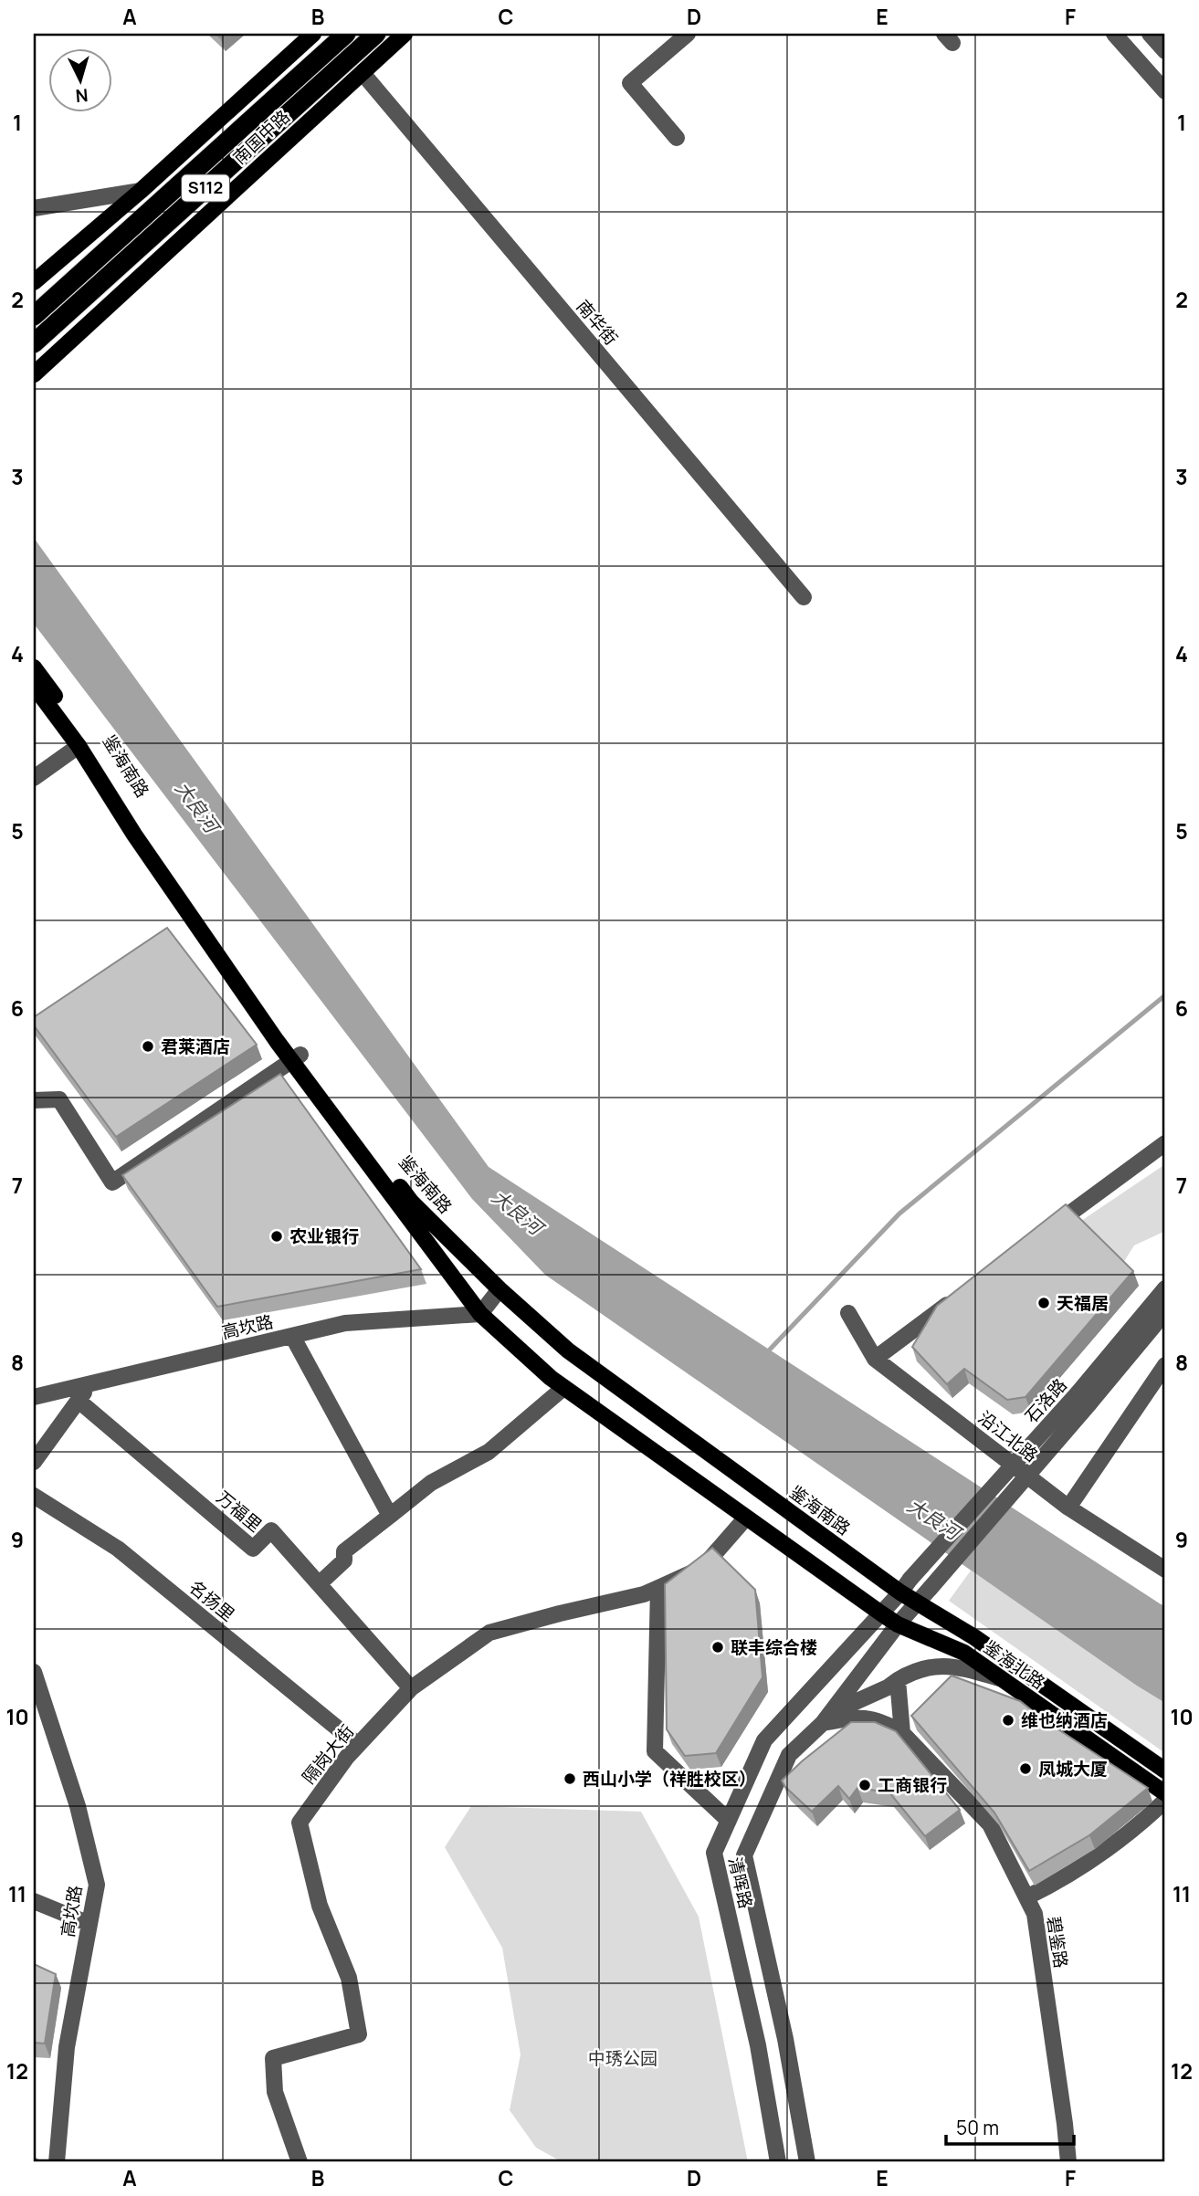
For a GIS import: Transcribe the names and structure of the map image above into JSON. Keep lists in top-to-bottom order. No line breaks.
{"streets":{"highway":["南国中路","S112"],"main road":["鉴海南路","鉴海北路"],"street":["南华街","高坎路","石洛路","沿江北路","万福里","名扬里","隔岗大街","清晖路","碧鉴路"]},"crossings":[["南国中路","南华街"],["鉴海南路","高坎路"],["鉴海南路","石洛路"],["鉴海南路","鉴海北路"],["鉴海南路","隔岗大街"],["鉴海南路","清晖路"],["石洛路","鉴海北路"],["石洛路","清晖路"],["万福里","隔岗大街"],["名扬里","隔岗大街"],["鉴海北路","清晖路"]],"water":["大良河"],"parks":["中琇公园"],"places":["君莱酒店","农业银行","天福居","联丰综合楼","维也纳酒店","凤城大厦","西山小学（祥胜校区）","工商银行"],"scale_bar":"50 m","north":"bottom","grid":{"columns":["A","B","C","D","E","F"],"rows":["1","2","3","4","5","6","7","8","9","10","11","12"]}}
